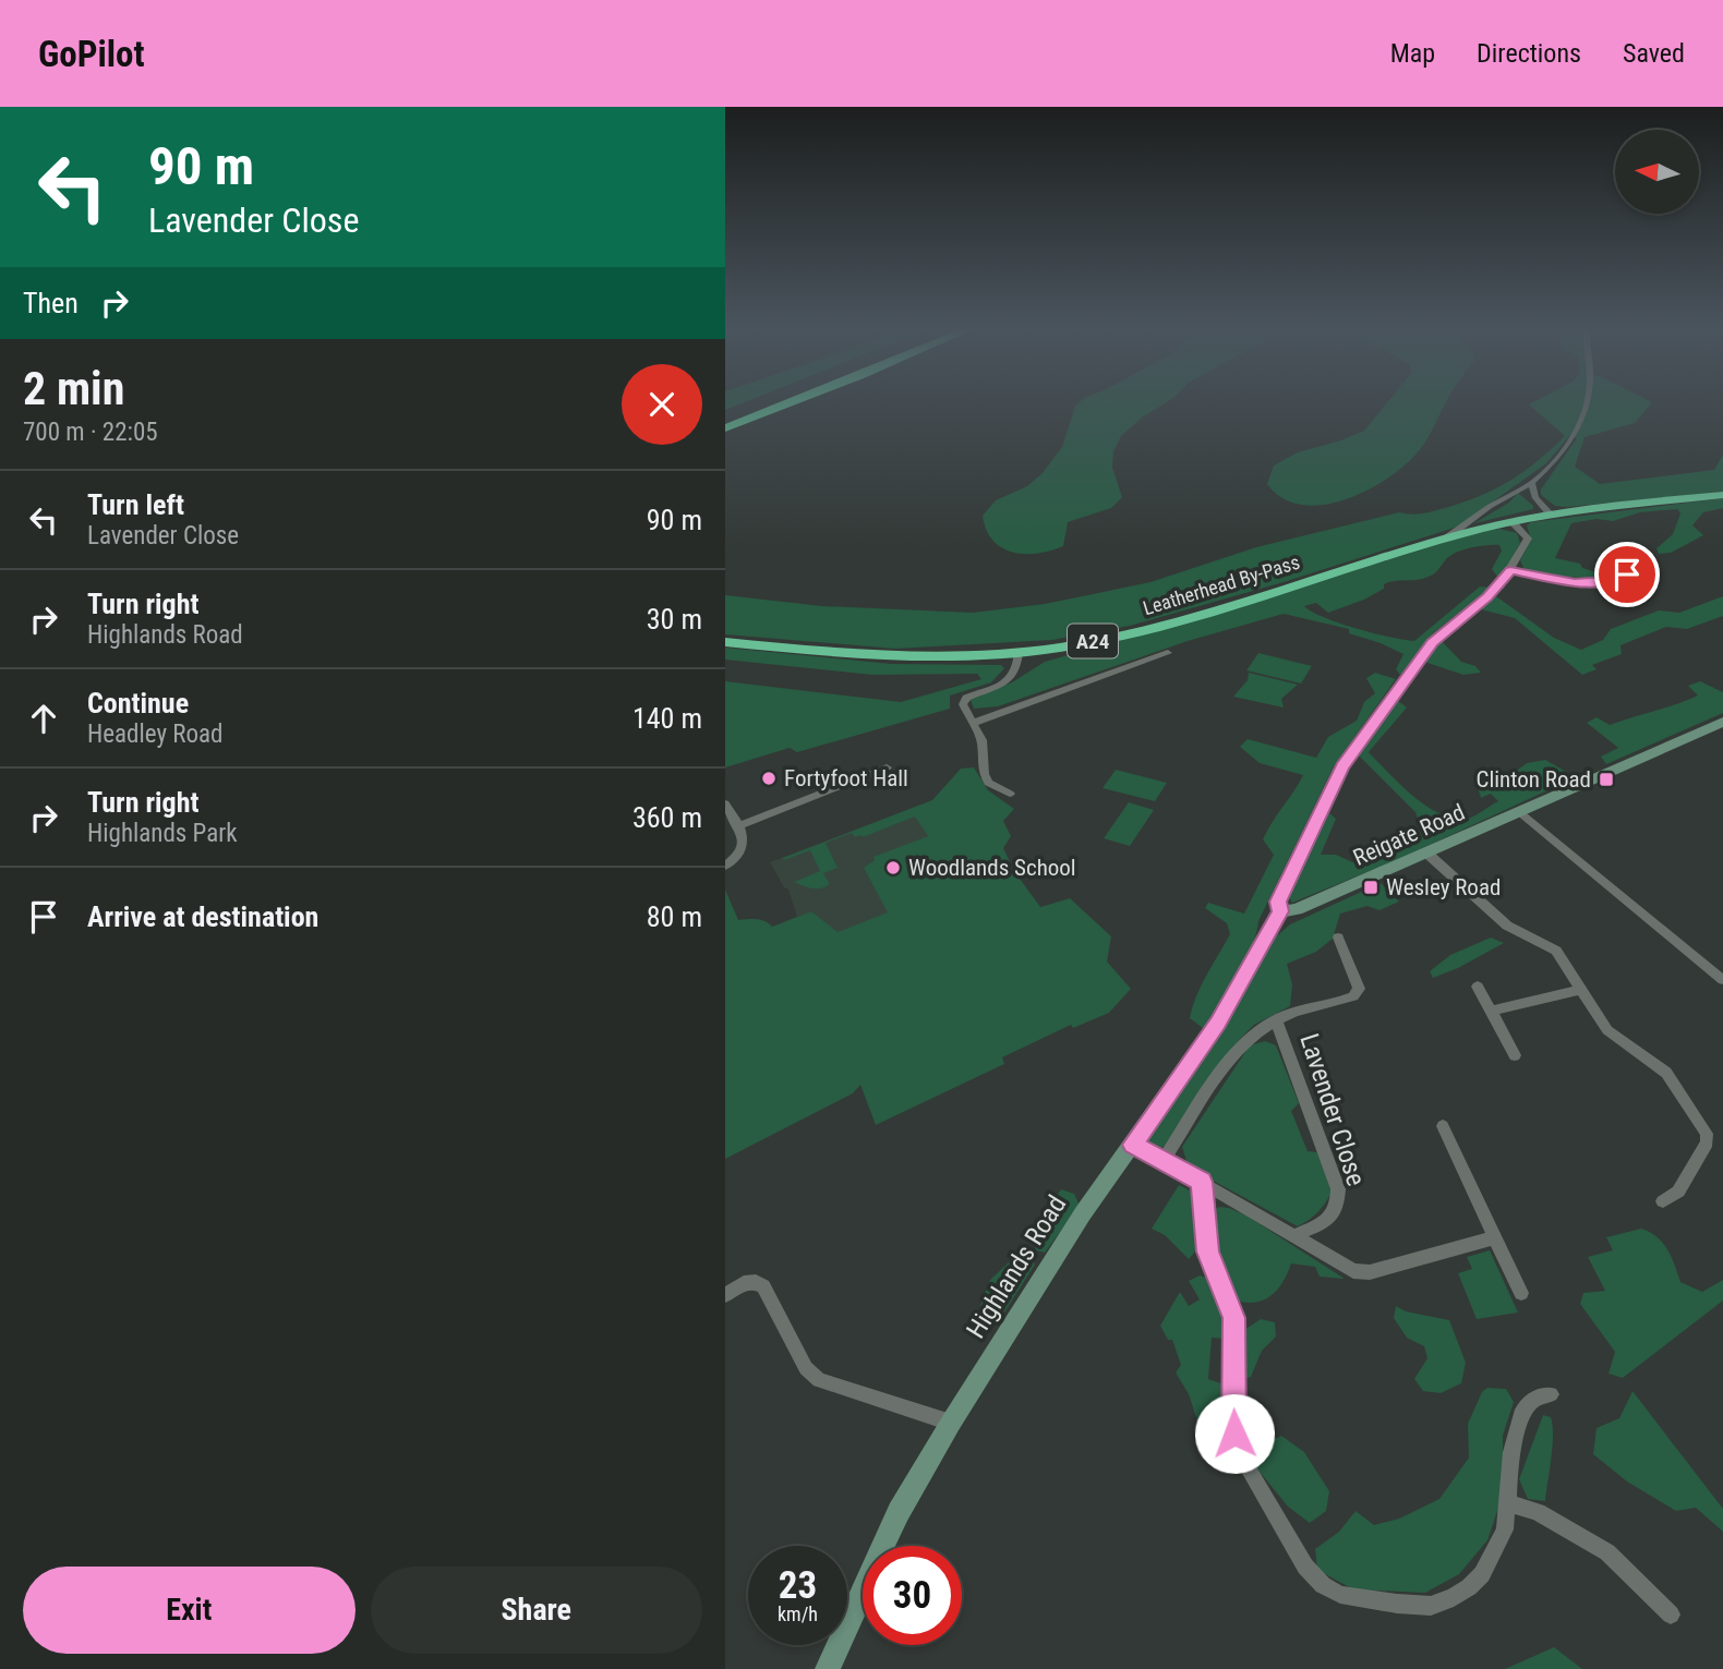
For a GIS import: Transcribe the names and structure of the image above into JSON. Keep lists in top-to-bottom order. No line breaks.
{"streets":{"highway":["Leatherhead By-Pass","A24"],"main road":["Reigate Road","Highlands Road"],"street":["Lavender Close"]},"crossings":[["Reigate Road","Highlands Road"]],"places":{"other":["Fortyfoot Hall","Woodlands School"],"transit":["Clinton Road","Wesley Road"]},"north":"left","page":{"header":"GoPilot","nav":["Map","Directions","Saved"],"turn":["90 m","Lavender Close"],"then":"Then","heading":["2 min","700 m · 22:05"],"list":[{"name":"Turn left","note":"Lavender Close","value":"90 m"},{"name":"Turn right","note":"Highlands Road","value":"30 m"},{"name":"Continue","note":"Headley Road","value":"140 m"},{"name":"Turn right","note":"Highlands Park","value":"360 m"},{"name":"Arrive at destination","value":"80 m"}],"speed":"23 km/h","limit":"30","buttons":["Exit","Share"]}}
